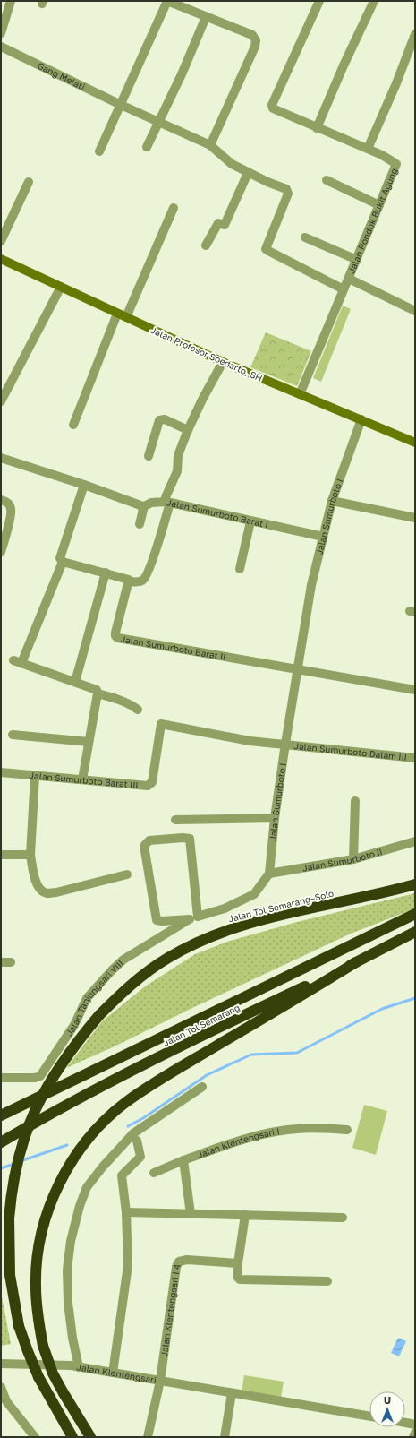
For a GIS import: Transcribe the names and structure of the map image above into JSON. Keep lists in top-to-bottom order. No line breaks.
{"streets":{"highway":["Jalan Tol Semarang–Solo","Jalan Tol Semarang"],"main road":["Jalan Profesor Soedarto, SH"],"street":["Gang Melati","Jalan Pondok Bukit Agung","Jalan Sumurboto Barat I","Jalan Sumurboto I","Jalan Sumurboto Barat II","Jalan Sumurboto Dalam III","Jalan Sumurboto Barat III","Jalan Sumurboto II","Jalan Tanjungsari VIII","Jalan Klentengsari I","Jalan Klentengsari I A","Jalan Klentengsari"]},"crossings":[["Jalan Pondok Bukit Agung","Jalan Profesor Soedarto, SH"],["Jalan Profesor Soedarto, SH","Jalan Sumurboto Barat I"],["Jalan Profesor Soedarto, SH","Jalan Sumurboto I"],["Jalan Sumurboto Barat I","Jalan Sumurboto I"],["Jalan Sumurboto I","Jalan Sumurboto Barat II"],["Jalan Sumurboto I","Jalan Sumurboto Dalam III"],["Jalan Sumurboto I","Jalan Sumurboto Barat III"],["Jalan Sumurboto I","Jalan Sumurboto II"],["Jalan Sumurboto Dalam III","Jalan Sumurboto Barat III"],["Jalan Klentengsari I A","Jalan Klentengsari"]],"north":"top"}
